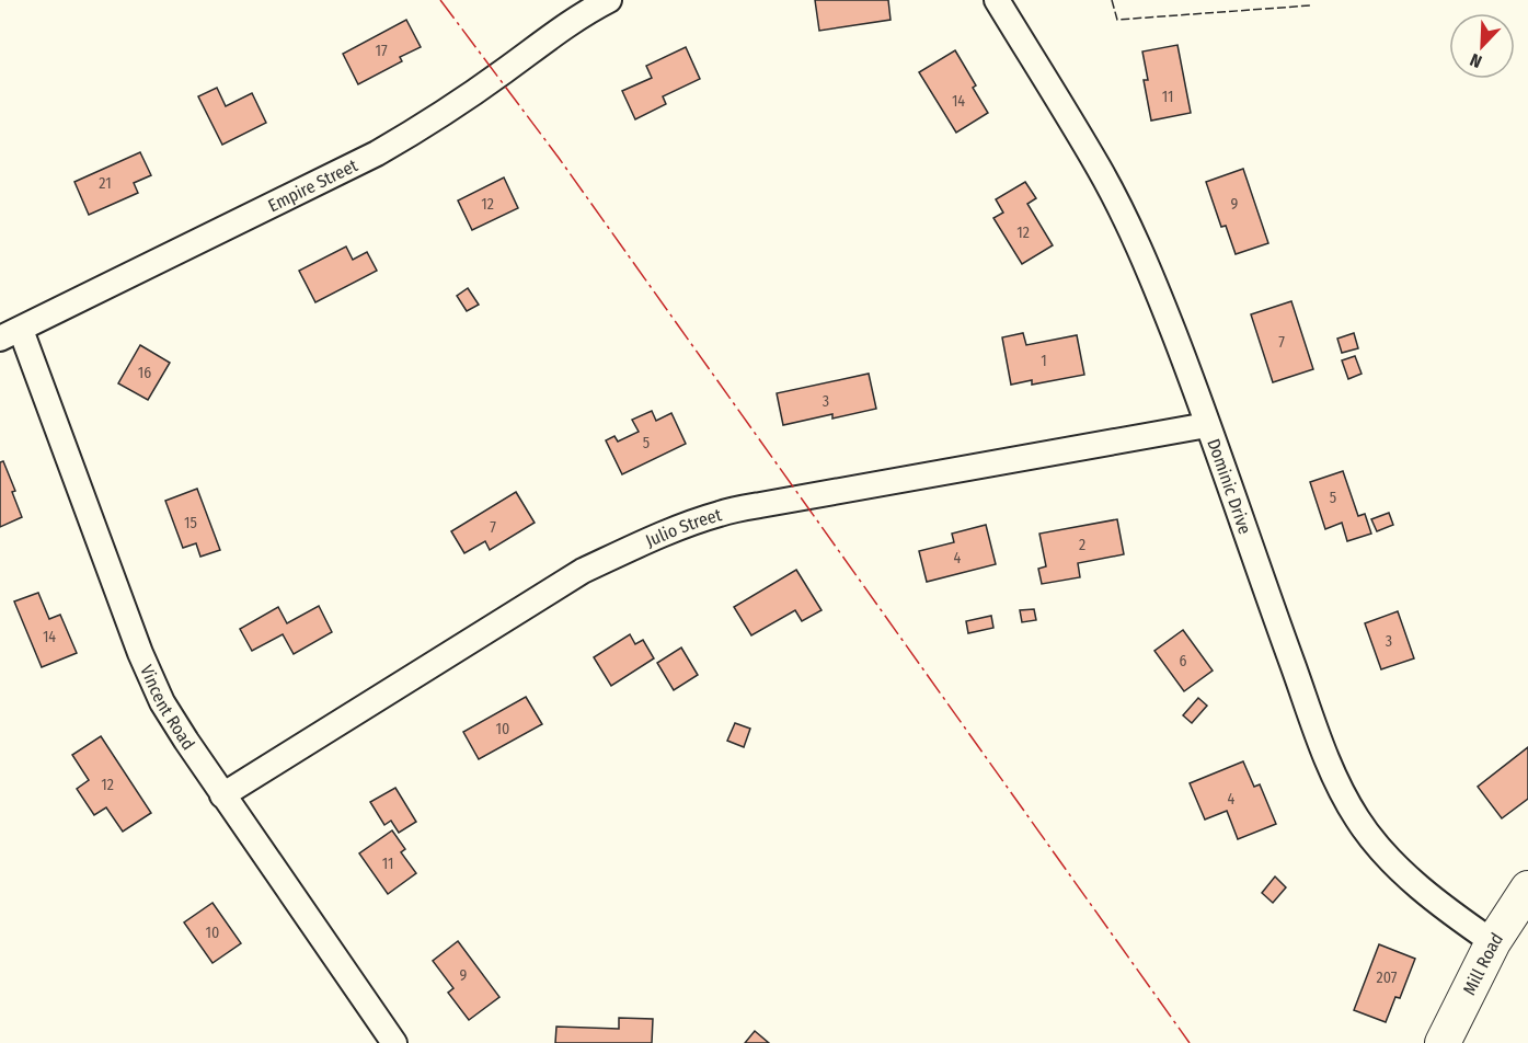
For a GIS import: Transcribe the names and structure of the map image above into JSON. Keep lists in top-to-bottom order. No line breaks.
{"streets":{"main road":["Mill Road"],"street":["Empire Street","Dominic Drive","Julio Street","Vincent Road"]},"crossings":[["Empire Street","Vincent Road"],["Dominic Drive","Julio Street"],["Dominic Drive","Mill Road"],["Julio Street","Vincent Road"]],"house_numbers":["17","11","14","21","12","9","12","7","1","16","3","5","5","15","7","2","4","14","3","6","10","12","4","11","10","9","207"],"north":"bottom left"}
